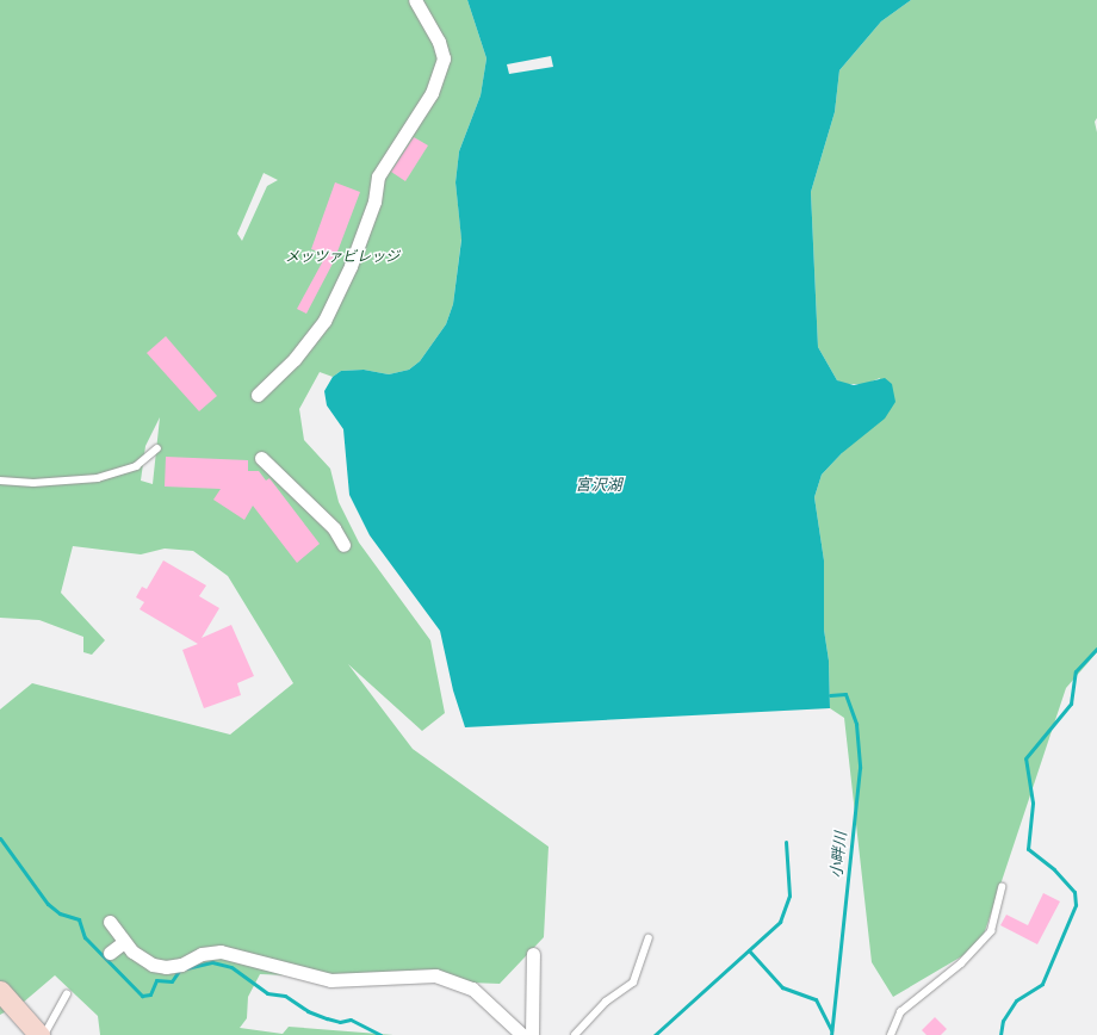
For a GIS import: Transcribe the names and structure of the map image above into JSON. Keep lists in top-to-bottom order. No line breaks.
{"water":["宮沢湖","小畔川"],"parks":["メッツァビレッジ"]}
